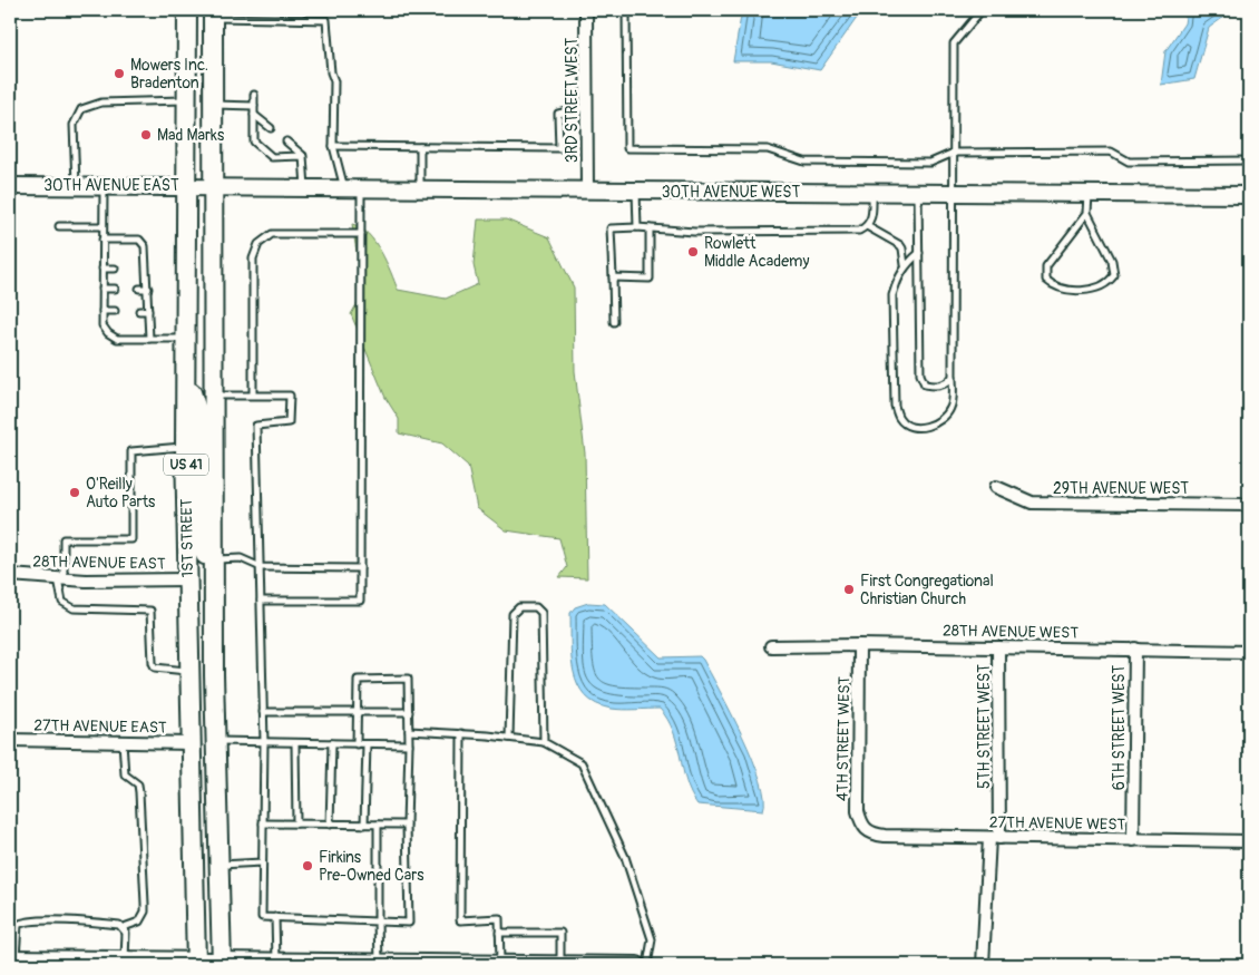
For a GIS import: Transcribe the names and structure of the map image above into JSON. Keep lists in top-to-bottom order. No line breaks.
{"streets":{"main road":["US 41","1ST STREET"],"street":["3RD STREET WEST","30TH AVENUE EAST","30TH AVENUE WEST","29TH AVENUE WEST","28TH AVENUE EAST","28TH AVENUE WEST","27TH AVENUE EAST","5TH STREET WEST","6TH STREET WEST","4TH STREET WEST","27TH AVENUE WEST"]},"crossings":[["3RD STREET WEST","30TH AVENUE WEST"],["30TH AVENUE EAST","30TH AVENUE WEST"],["30TH AVENUE EAST","1ST STREET"],["30TH AVENUE WEST","1ST STREET"],["1ST STREET","28TH AVENUE EAST"],["1ST STREET","27TH AVENUE EAST"],["28TH AVENUE WEST","5TH STREET WEST"],["28TH AVENUE WEST","6TH STREET WEST"],["28TH AVENUE WEST","4TH STREET WEST"],["5TH STREET WEST","27TH AVENUE WEST"],["6TH STREET WEST","27TH AVENUE WEST"],["4TH STREET WEST","27TH AVENUE WEST"]],"places":["Mowers Inc. Bradenton","Mad Marks","Rowlett Middle Academy","O'Reilly Auto Parts","First Congregational Christian Church","Firkins Pre-Owned Cars"]}
